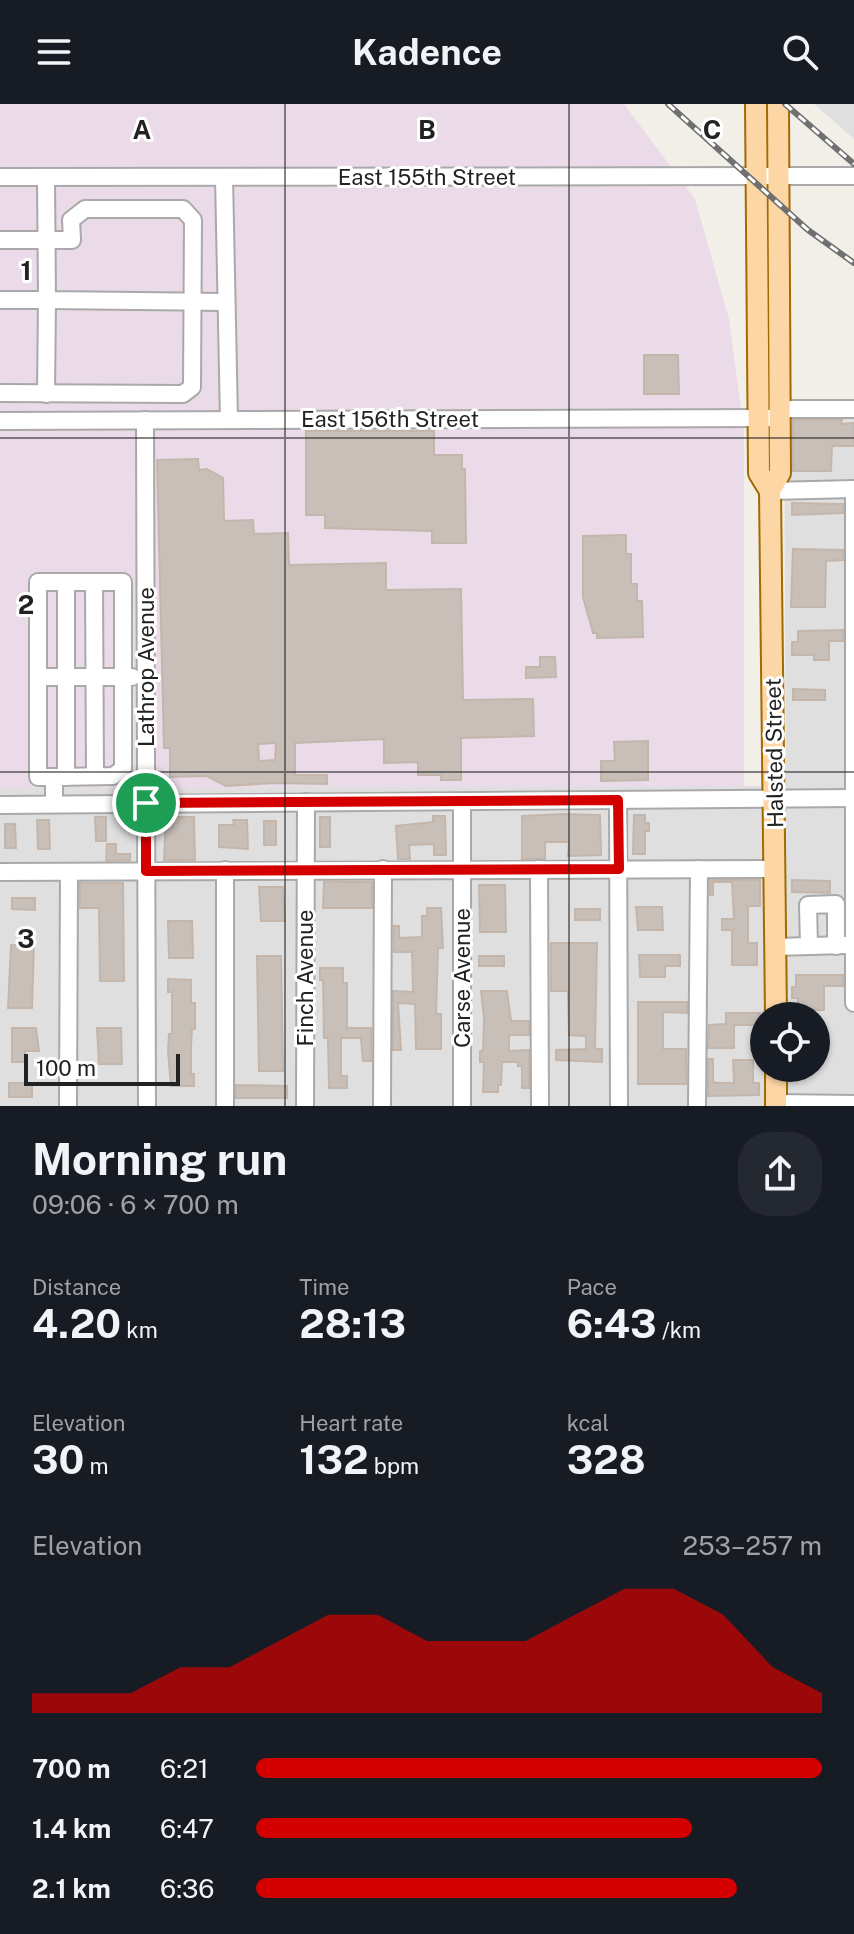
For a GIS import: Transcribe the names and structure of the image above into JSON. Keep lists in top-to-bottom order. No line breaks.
{"streets":{"main road":["Halsted Street"],"street":["East 155th Street","East 156th Street","Lathrop Avenue","Finch Avenue","Carse Avenue"]},"crossings":[["East 155th Street","Halsted Street"],["East 156th Street","Lathrop Avenue"],["East 156th Street","Halsted Street"]],"scale_bar":"100 m","page":{"header":"Kadence","scale":"100 m","heading":["Morning run","09:06 · 6 × 700 m"],"stats":[["Distance","4.20 km"],["Time","28:13"],["Pace","6:43 /km"],["Elevation","30 m"],["Heart rate","132 bpm"],["kcal","328"]],"chart":["Elevation","253–257 m"],"list":[{"name":"700 m","note":"6:21"},{"name":"1.4 km","note":"6:47"},{"name":"2.1 km","note":"6:36"}]},"grid":{"columns":["A","B","C"],"rows":["1","2","3"]}}
